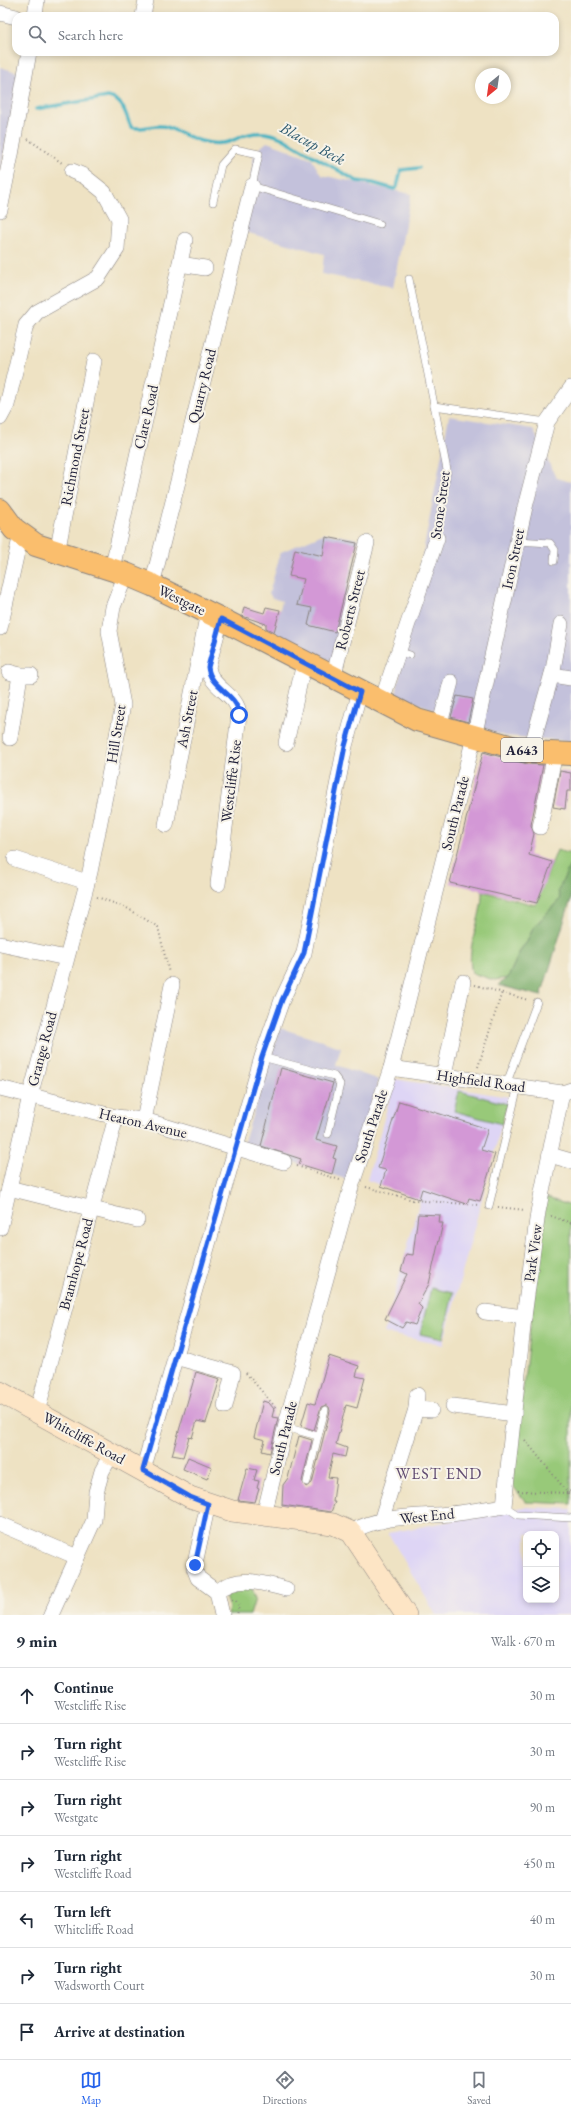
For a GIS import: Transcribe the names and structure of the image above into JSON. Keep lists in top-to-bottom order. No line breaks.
{"streets":{"main road":["Westgate","A643","Whitcliffe Road"],"street":["Quarry Road","Clare Road","Richmond Street","Stone Street","Iron Street","Roberts Street","Ash Street","Hill Street","Westcliffe Rise","South Parade","Grange Road","Highfield Road","Heaton Avenue","Park View","Bramhope Road","West End"]},"crossings":[["Quarry Road","Westgate"],["Clare Road","Westgate"],["Clare Road","Hill Street"],["Richmond Street","Westgate"],["Stone Street","Westgate"],["Iron Street","Westgate"],["Iron Street","South Parade"],["Westgate","Roberts Street"],["Westgate","Ash Street"],["Westgate","Hill Street"],["Westgate","Westcliffe Rise"],["Westgate","South Parade"],["Ash Street","Westcliffe Rise"],["Hill Street","Grange Road"],["South Parade","Highfield Road"],["South Parade","Whitcliffe Road"],["Grange Road","Heaton Avenue"],["Highfield Road","Park View"],["Heaton Avenue","Bramhope Road"],["Park View","West End"],["Bramhope Road","Whitcliffe Road"],["Whitcliffe Road","West End"]],"districts":["WEST END"],"water":["Blacup Beck"],"north":"bottom left","page":{"search":"Search here","heading":["9 min","Walk · 670 m"],"list":[["Continue","Westcliffe Rise","30 m"],["Turn right","Westcliffe Rise","30 m"],["Turn right","Westgate","90 m"],["Turn right","Westcliffe Road","450 m"],["Turn left","Whitcliffe Road","40 m"],["Turn right","Wadsworth Court","30 m"],"Arrive at destination"],"nav":["Map","Directions","Saved"]}}
